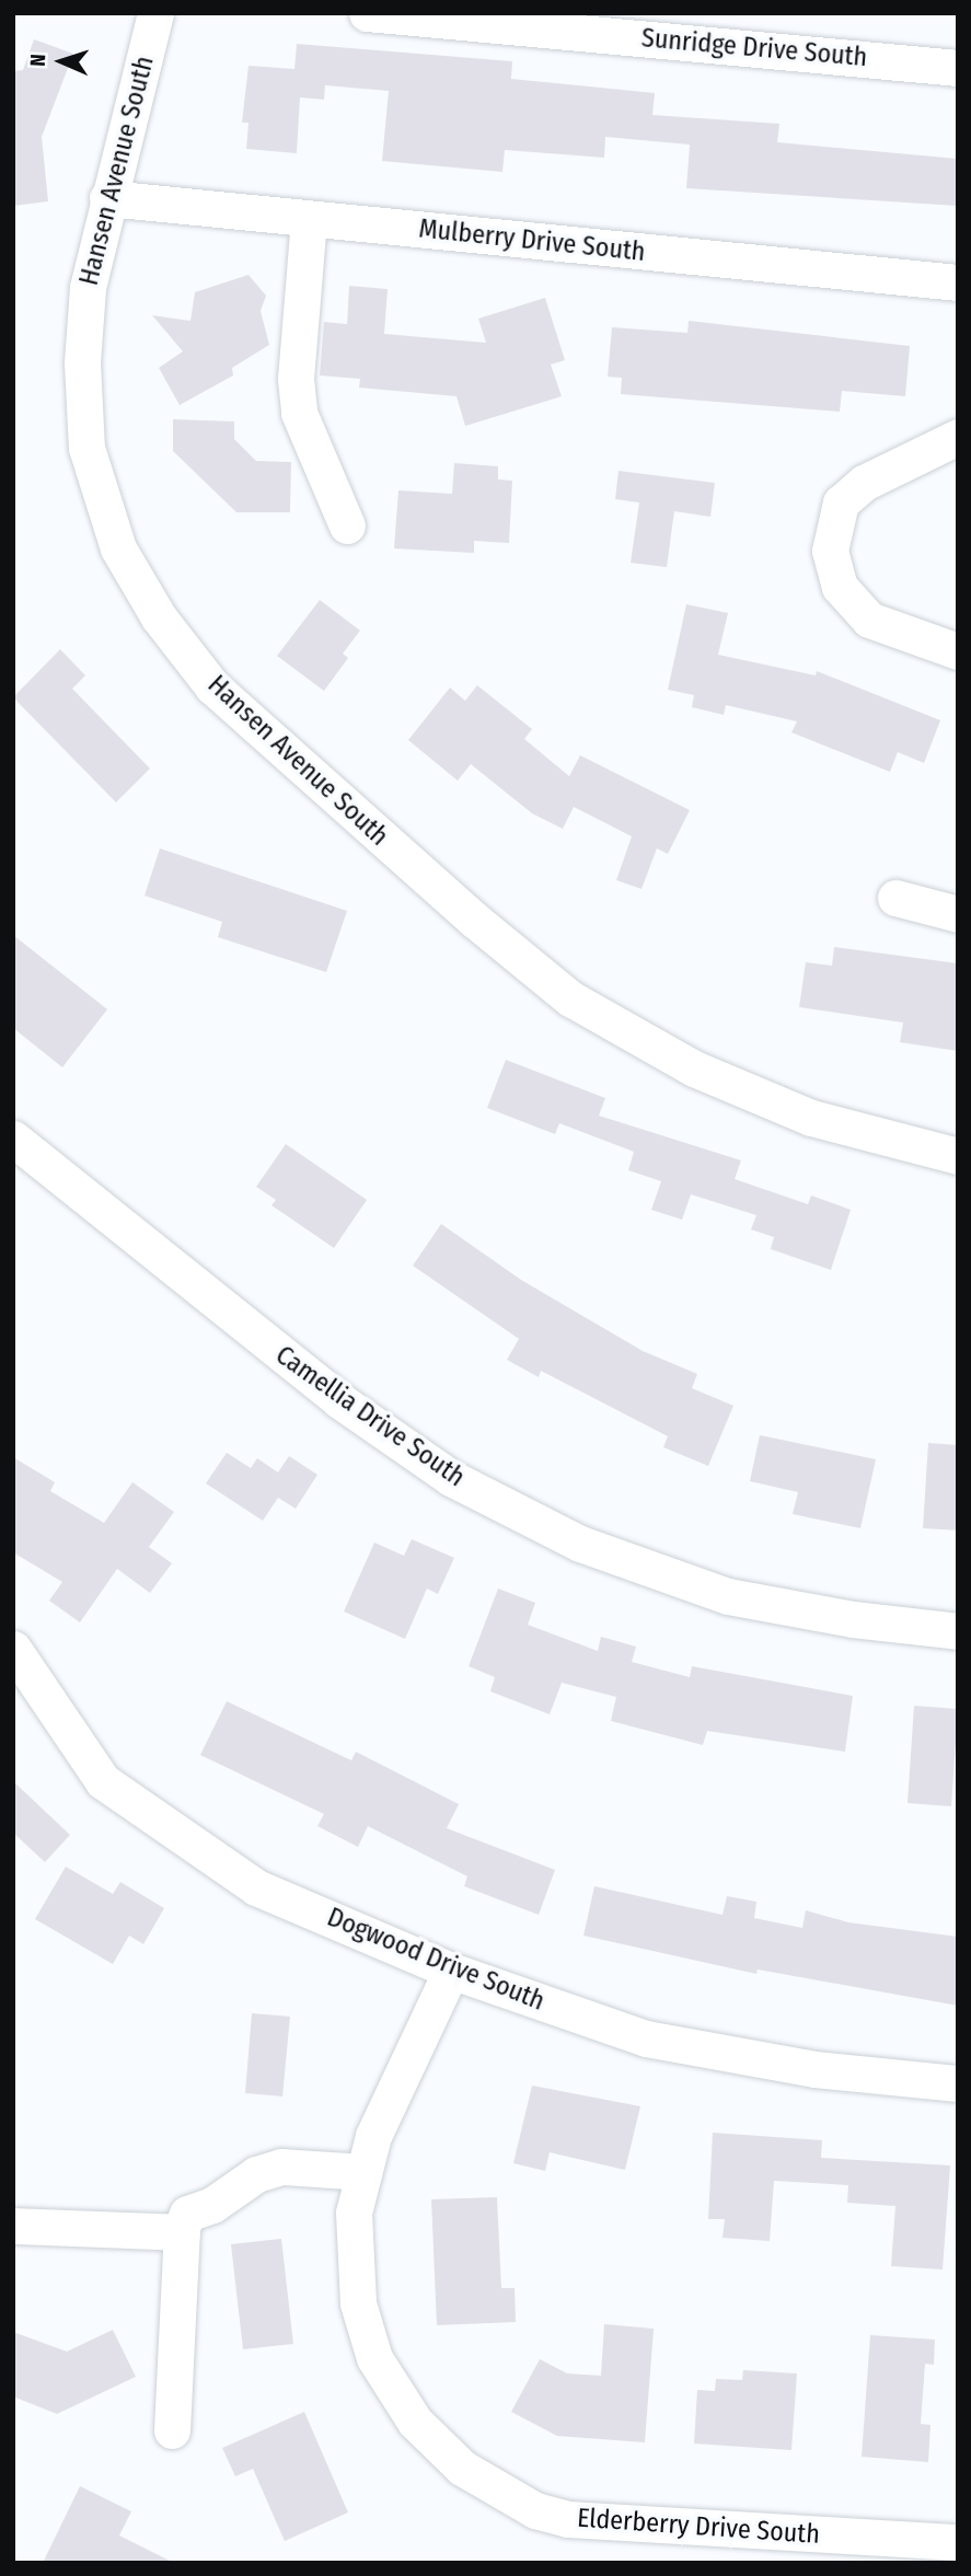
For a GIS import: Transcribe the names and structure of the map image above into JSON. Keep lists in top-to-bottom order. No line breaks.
{"streets":{"street":["Sunridge Drive South","Hansen Avenue South","Mulberry Drive South","Camellia Drive South","Dogwood Drive South","Elderberry Drive South"]},"crossings":[["Hansen Avenue South","Mulberry Drive South"],["Dogwood Drive South","Elderberry Drive South"]],"north":"left"}
